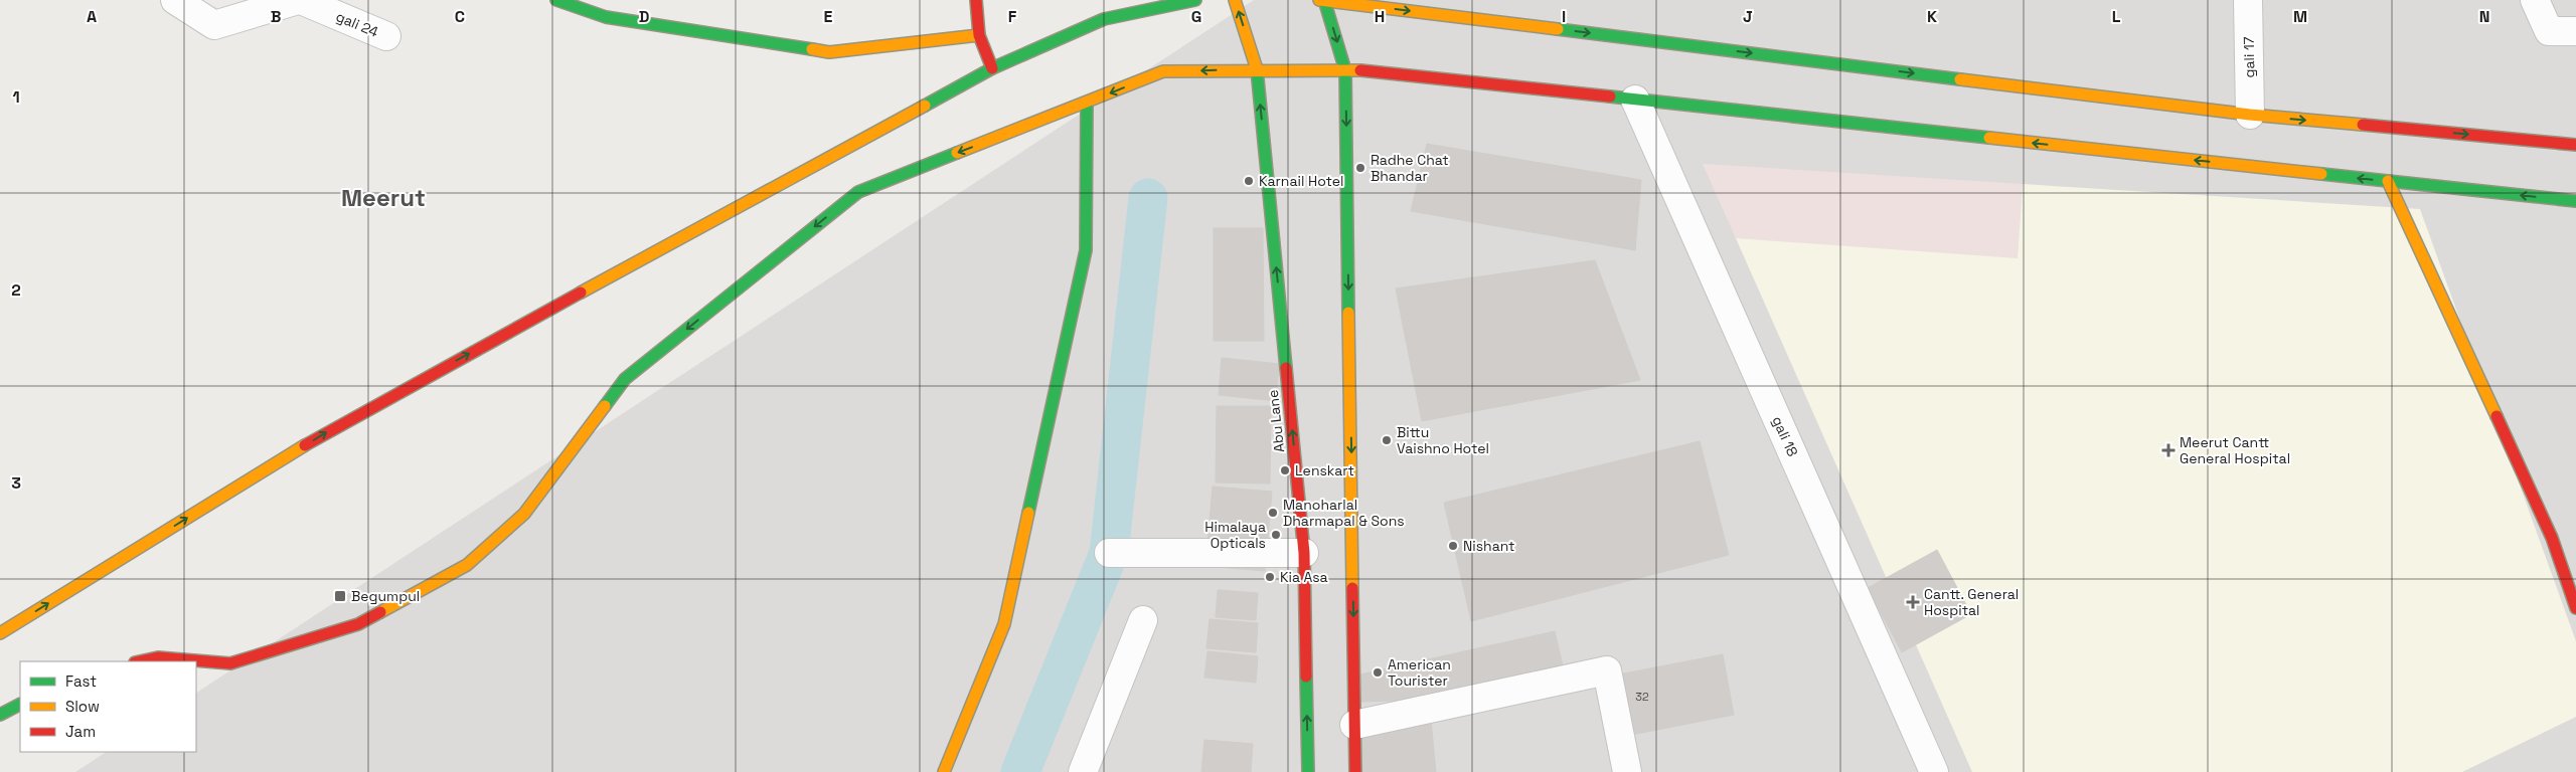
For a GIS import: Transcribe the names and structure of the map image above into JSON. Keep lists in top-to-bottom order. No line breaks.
{"streets":{"main road":["Abu Lane"],"street":["gali 24","gali 17","gali 18"]},"districts":["Meerut"],"places":{"other":["Radhe Chat Bhandar","Karnail Hotel","Bittu Vaishno Hotel","Lenskart","Manoharlal Dharmapal & Sons","Himalaya Opticals","Nishant","Kia Asa","American Tourister"],"health":["Meerut Cantt General Hospital","Cantt. General Hospital"],"transit":["Begumpul"]},"house_numbers":["32"],"legend":["Fast","Slow","Jam"],"grid":{"columns":["A","B","C","D","E","F","G","H","I","J","K","L","M","N"],"rows":["1","2","3"]}}
